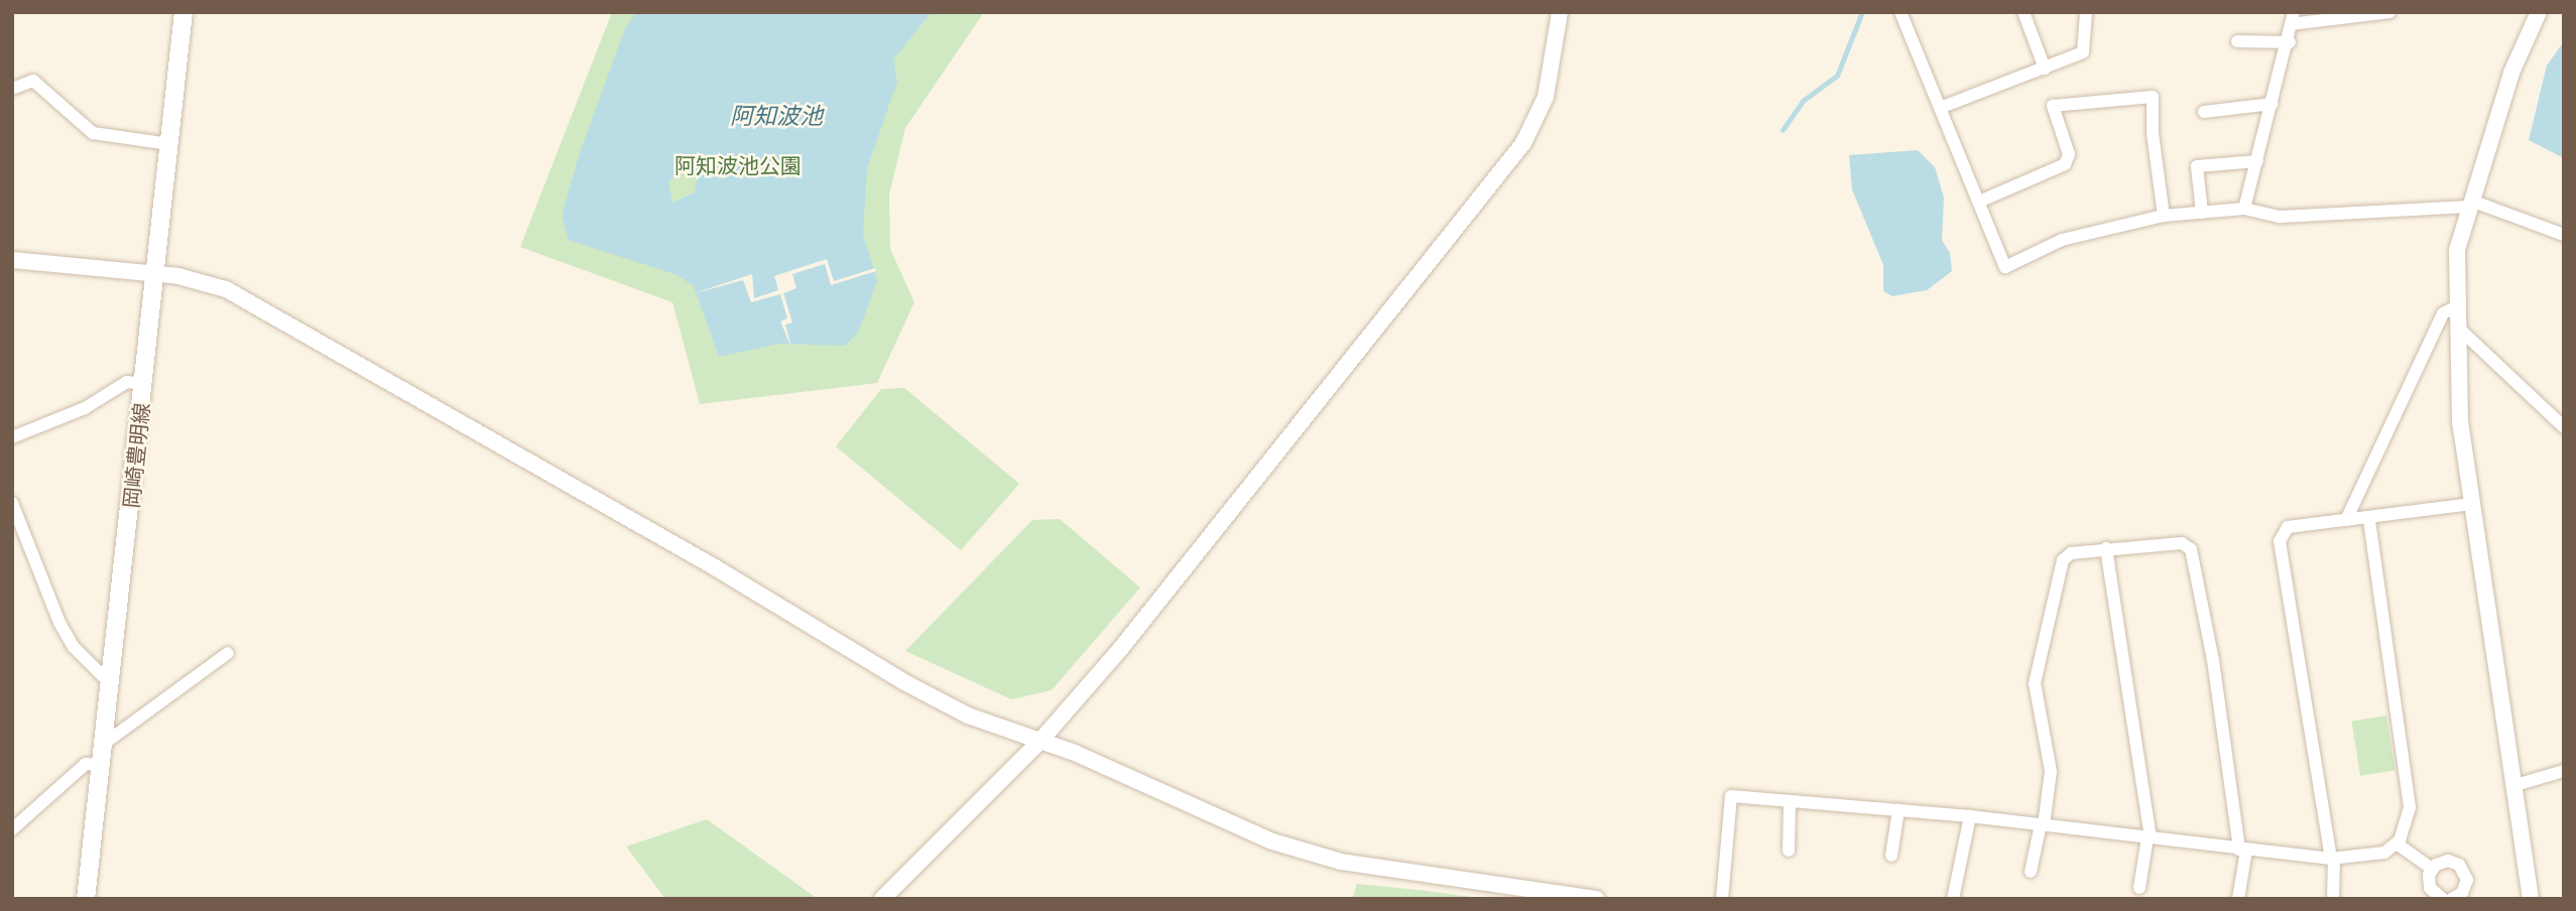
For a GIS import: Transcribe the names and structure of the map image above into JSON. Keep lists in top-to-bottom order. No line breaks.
{"streets":{"main road":["岡崎豊明線"]},"water":["阿知波池"],"parks":["阿知波池公園"]}
